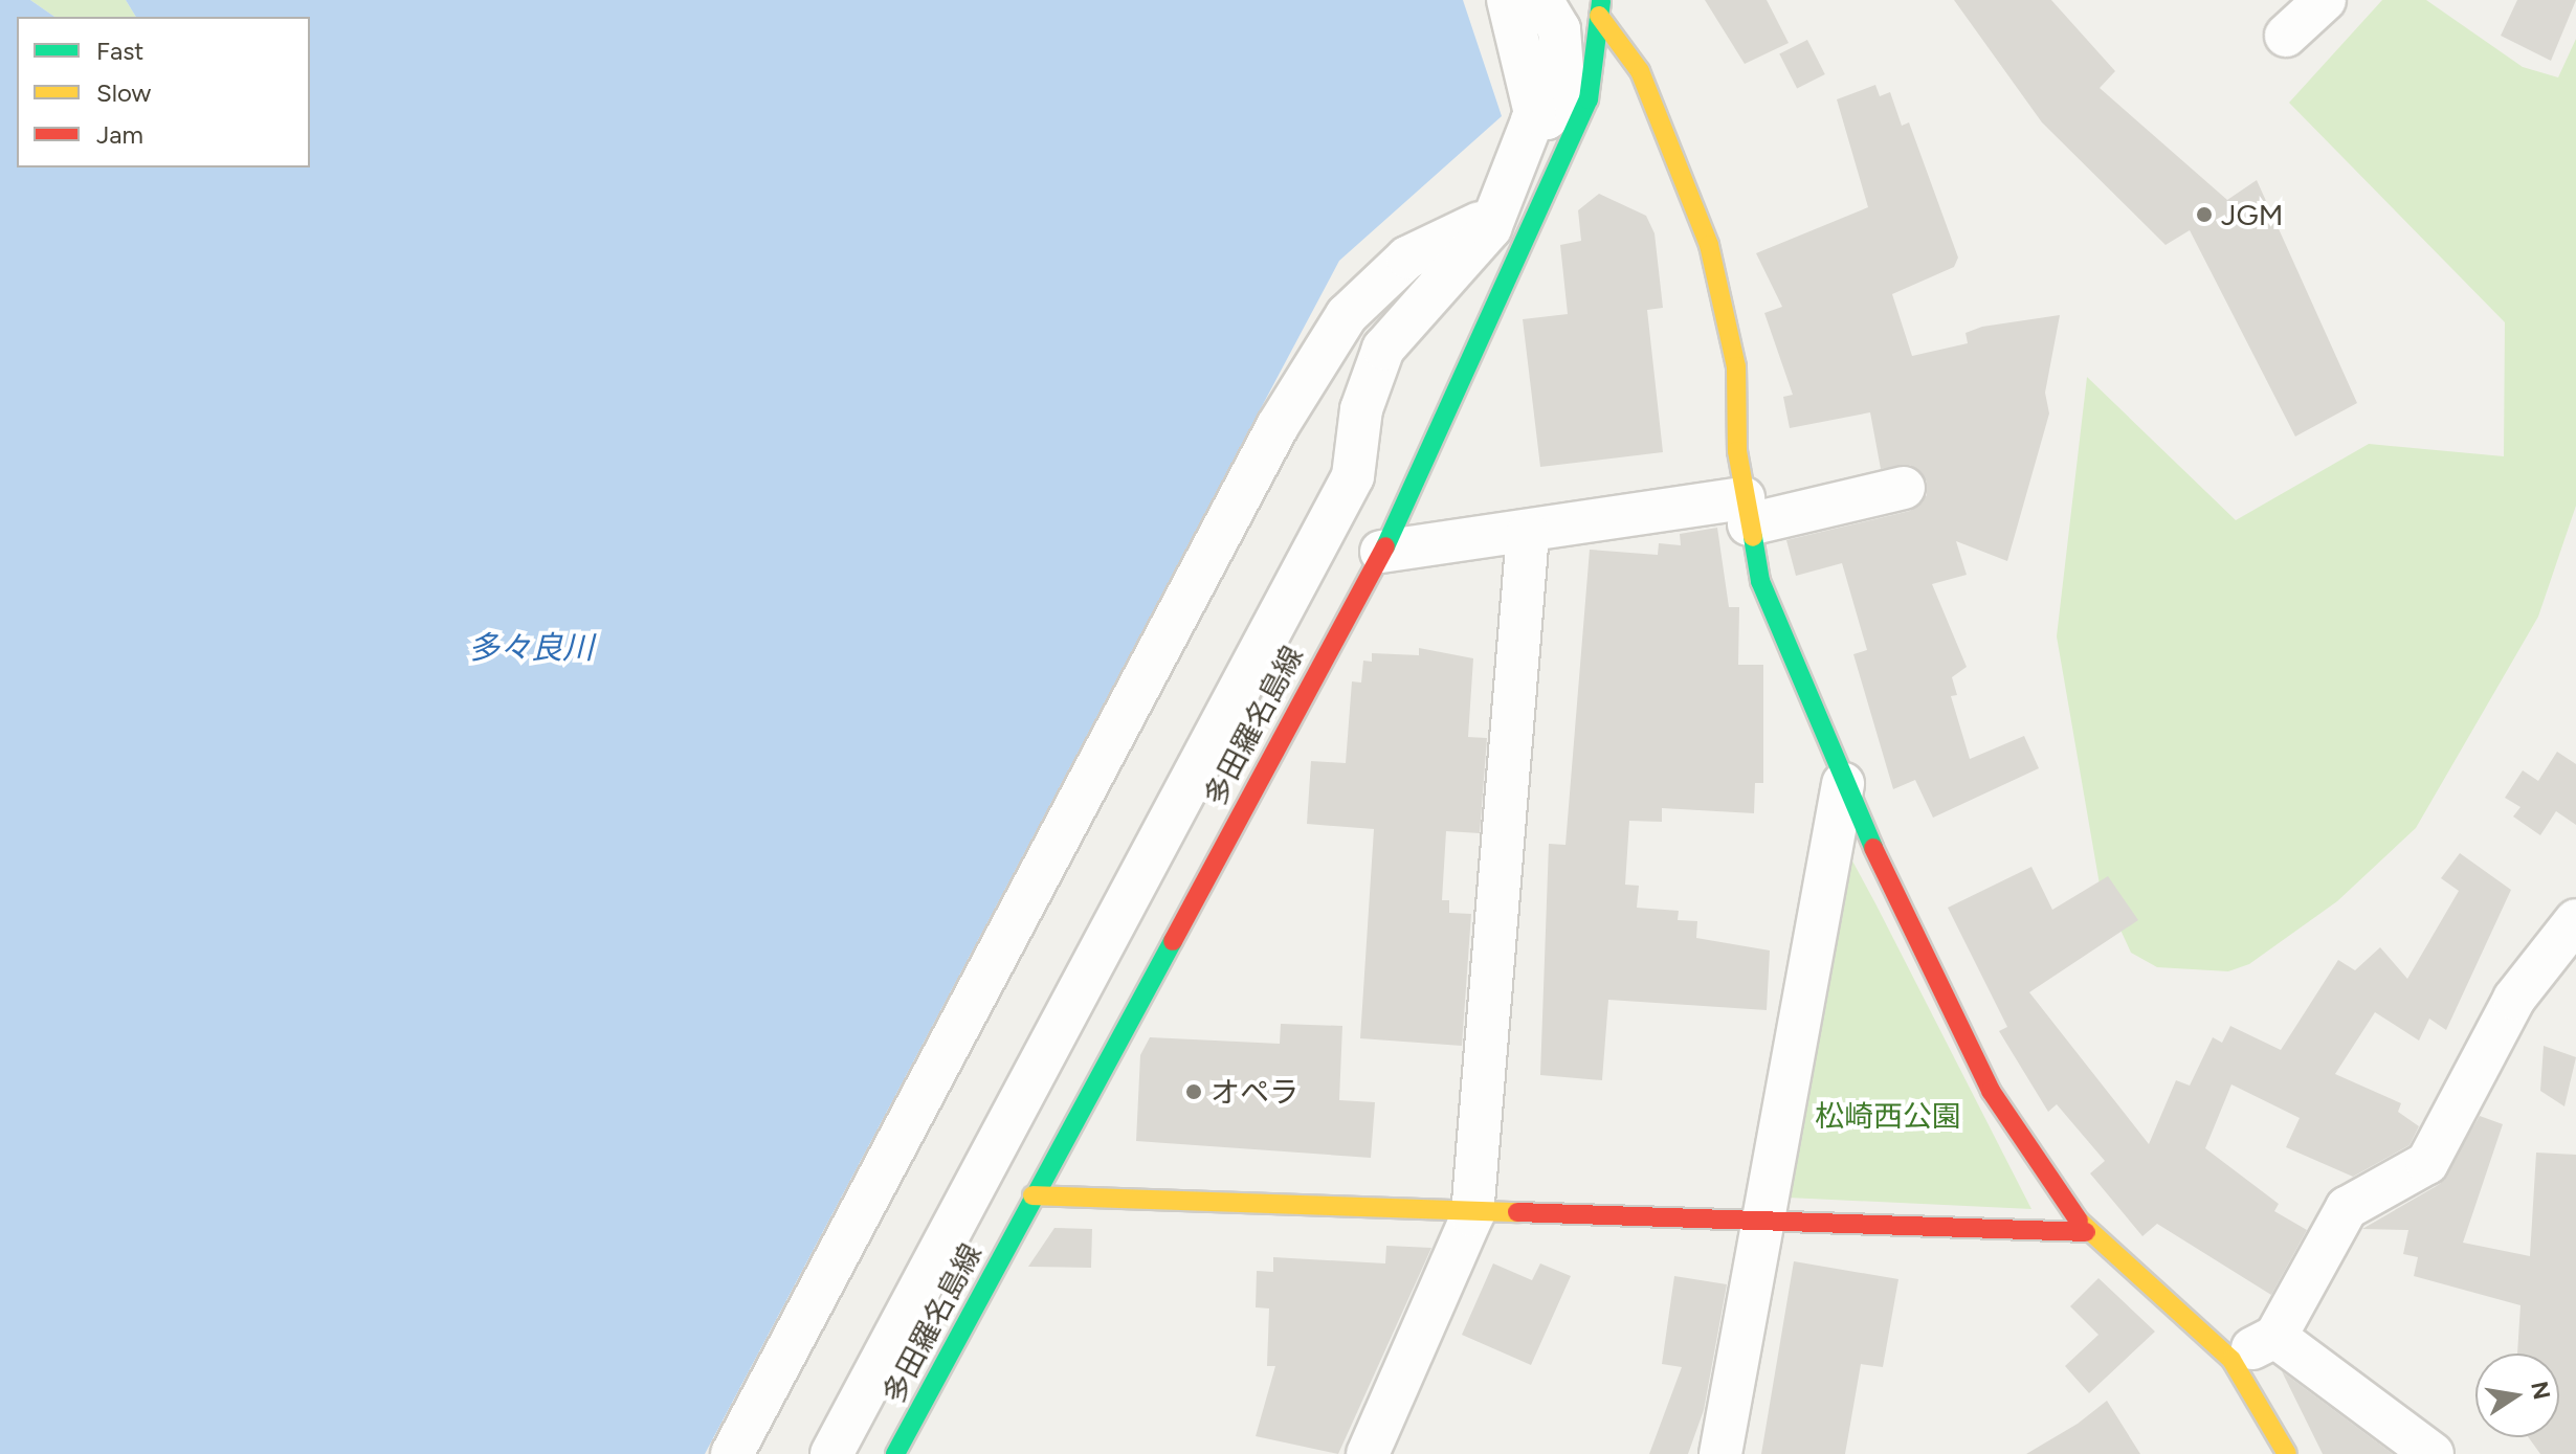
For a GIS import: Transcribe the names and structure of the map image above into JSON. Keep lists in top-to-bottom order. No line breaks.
{"streets":{"street":["多田羅名島線"]},"water":["多々良川"],"parks":["松崎西公園"],"places":["JGM","オペラ"],"legend":["Fast","Slow","Jam"],"north":"right"}
